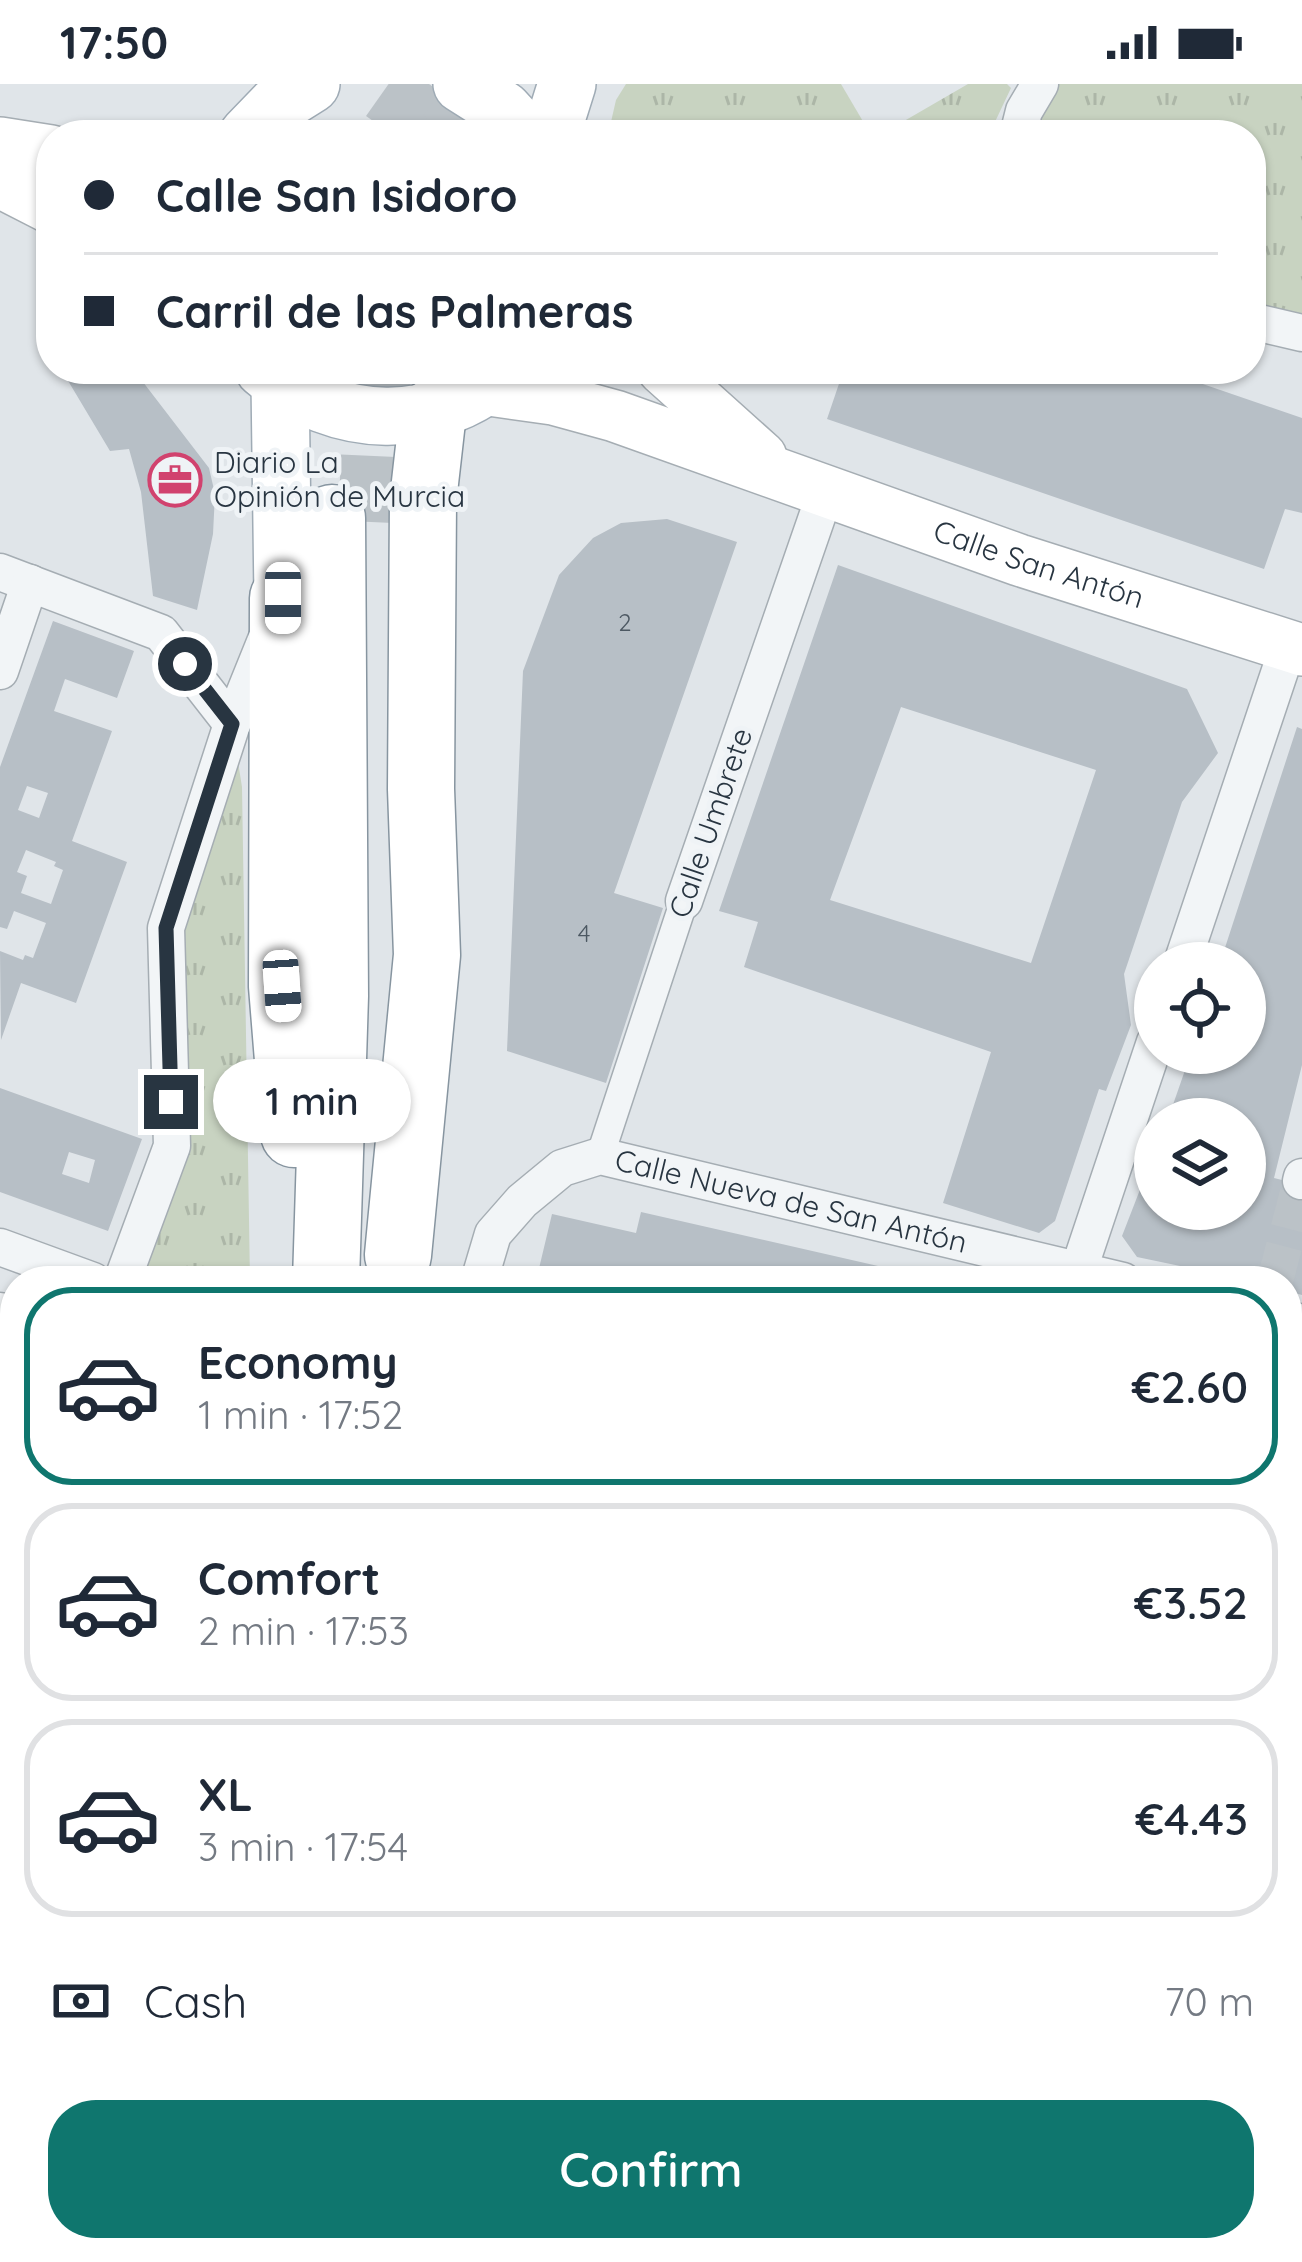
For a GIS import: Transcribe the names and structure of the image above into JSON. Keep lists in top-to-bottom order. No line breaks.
{"streets":{"main road":["Calle San Antón"],"street":["Calle Umbrete","Calle Nueva de San Antón"]},"crossings":[["Calle San Antón","Calle Umbrete"],["Calle Umbrete","Calle Nueva de San Antón"]],"places":{"office":["Diario La Opinión de Murcia"]},"house_numbers":["2","4"],"page":{"status":"17:50","banner":["Calle San Isidoro","Carril de las Palmeras"],"bubble":"1 min","list":[{"name":"Economy","note":"1 min · 17:52","value":"€2.60"},{"name":"Comfort","note":"2 min · 17:53","value":"€3.52"},{"name":"XL","note":"3 min · 17:54","value":"€4.43"}],"pay":["Cash","70 m"],"buttons":"Confirm"}}
